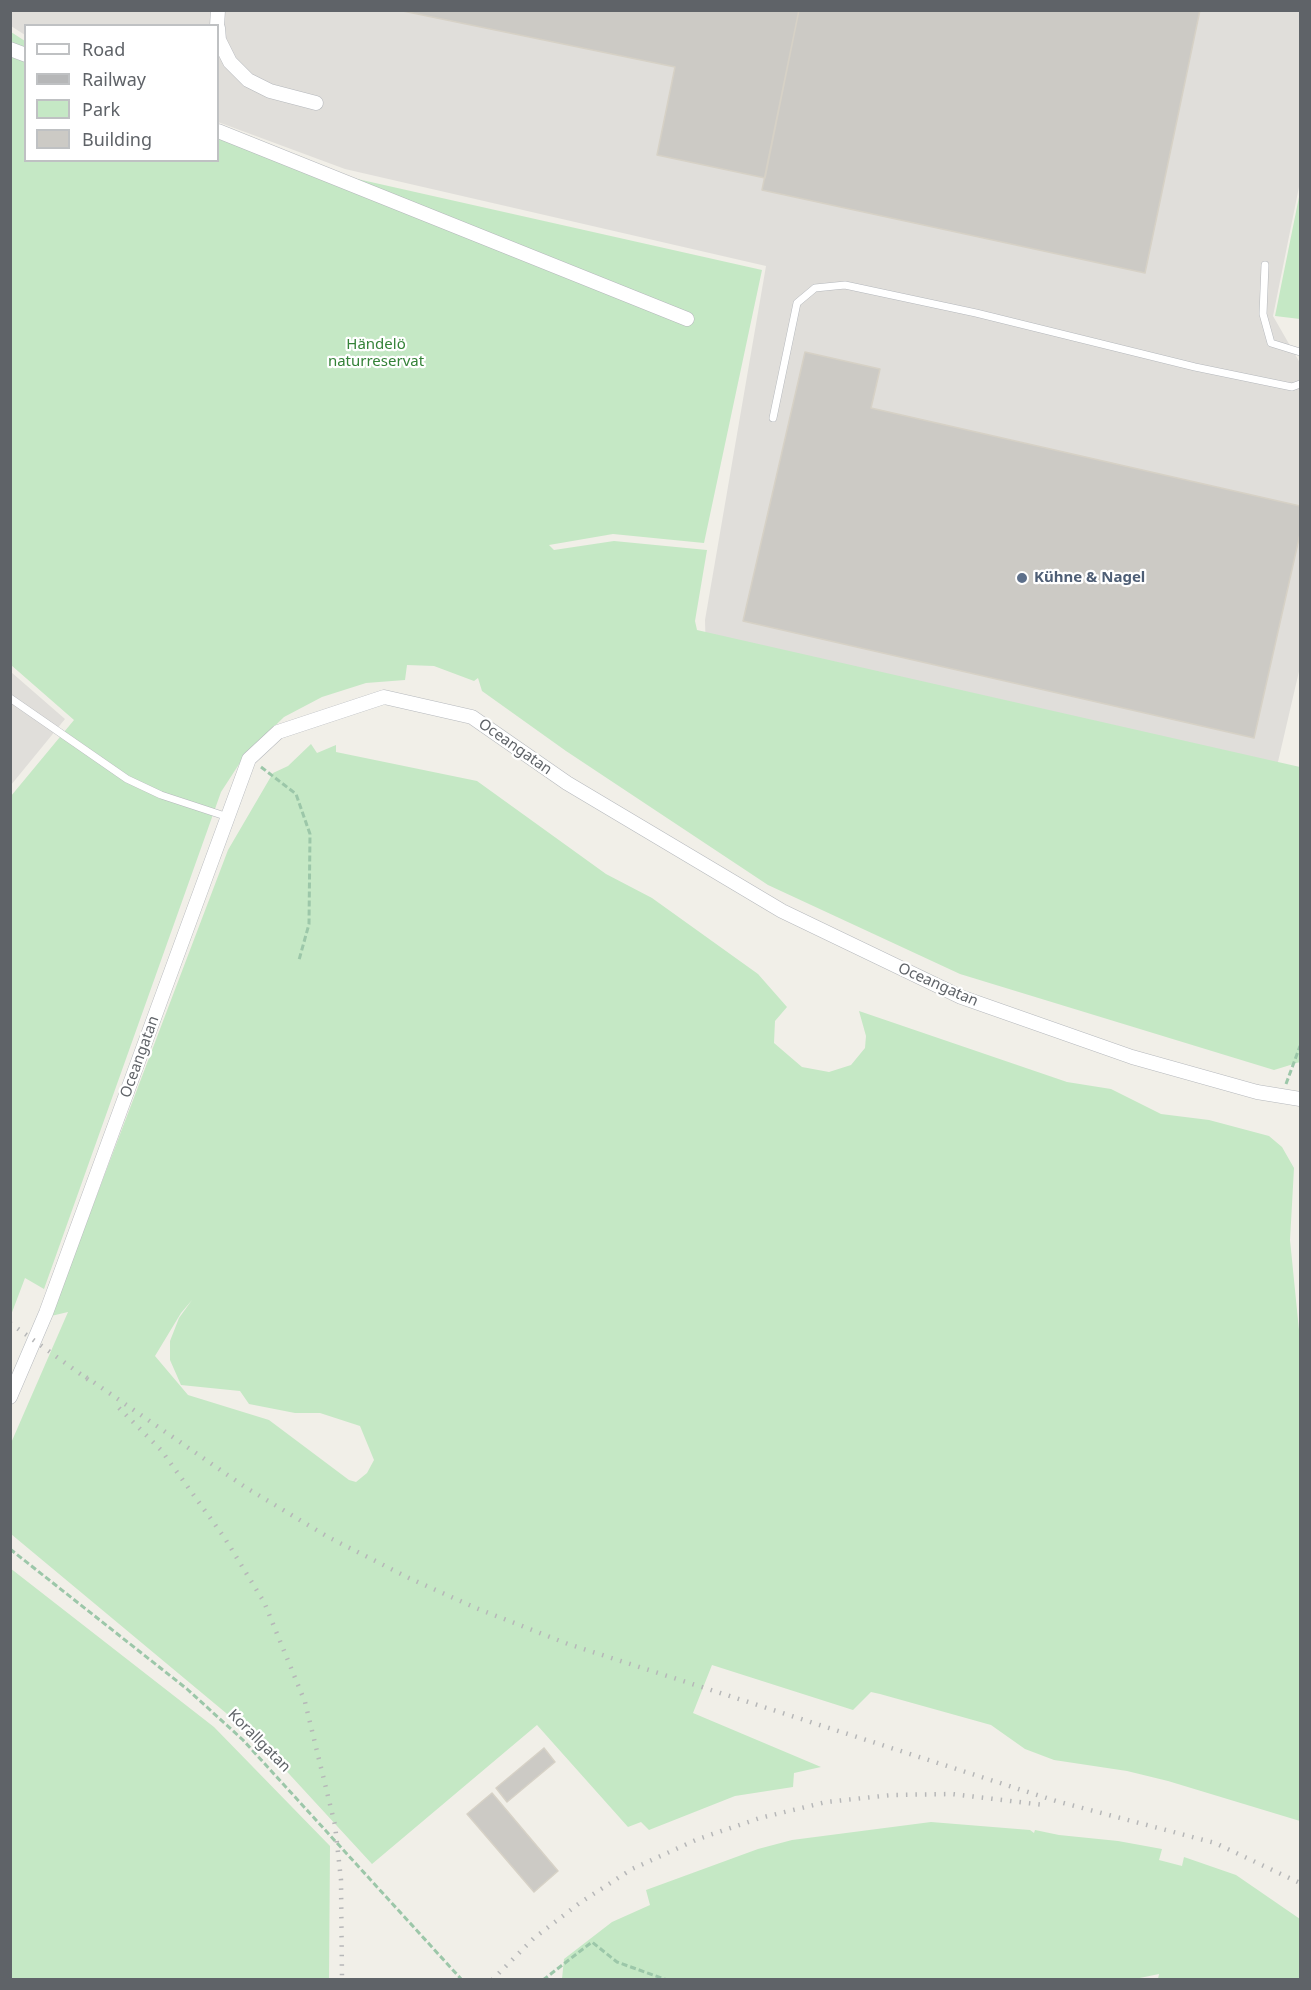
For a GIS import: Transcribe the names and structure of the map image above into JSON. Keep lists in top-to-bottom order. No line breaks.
{"streets":{"street":["Oceangatan"],"path":["Korallgatan"]},"parks":["Händelö naturreservat"],"places":["Kühne & Nagel"],"legend":["Road","Railway","Park","Building"]}
